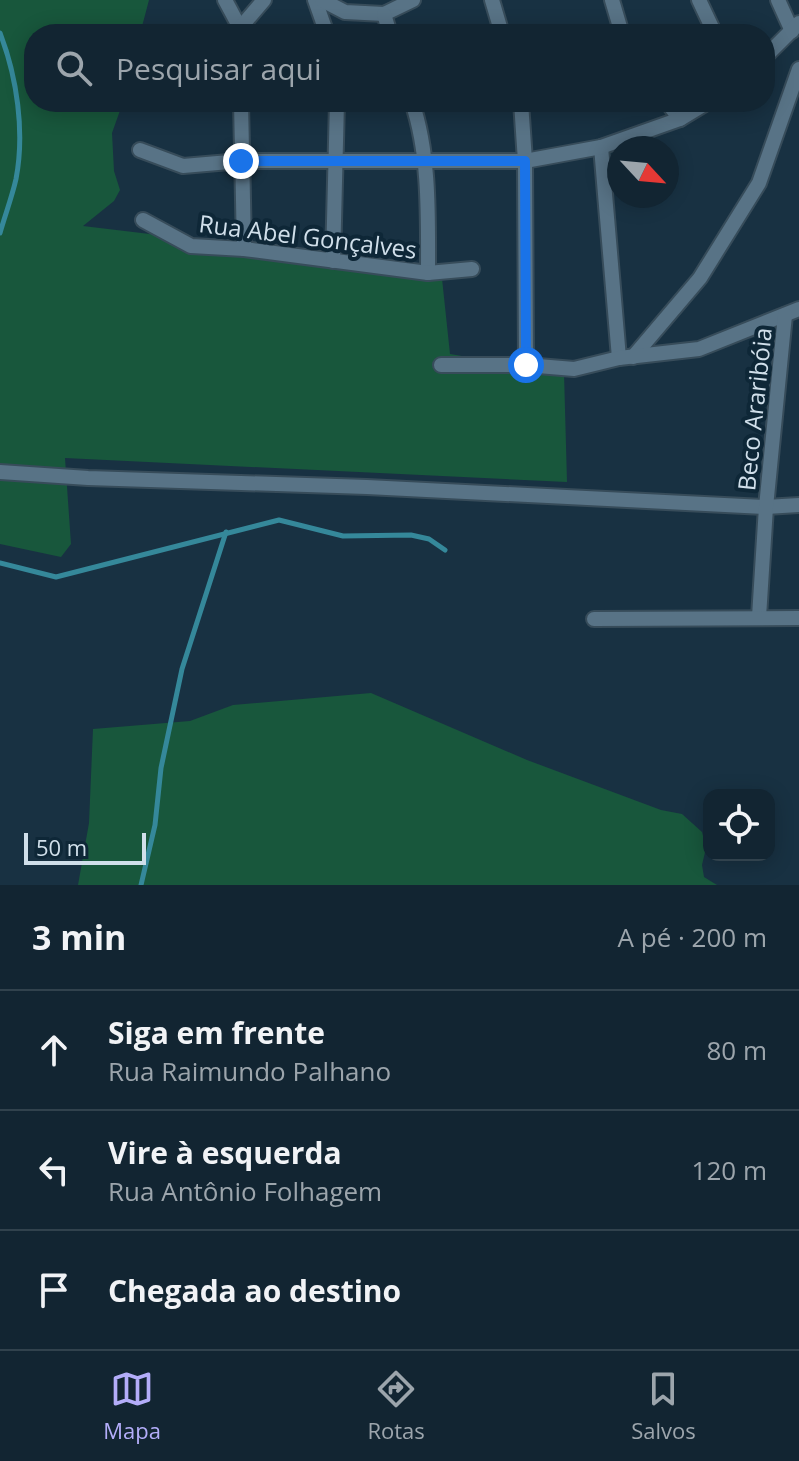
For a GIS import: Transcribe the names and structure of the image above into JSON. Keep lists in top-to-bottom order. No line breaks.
{"streets":{"street":["Rua Abel Gonçalves","Beco Araribóia"]},"scale_bar":"50 m","north":"bottom right","page":{"search":"Pesquisar aqui","scale":"50 m","heading":["3 min","A pé · 200 m"],"list":[["Siga em frente","Rua Raimundo Palhano","80 m"],["Vire à esquerda","Rua Antônio Folhagem","120 m"],"Chegada ao destino"],"nav":["Mapa","Rotas","Salvos"]}}
